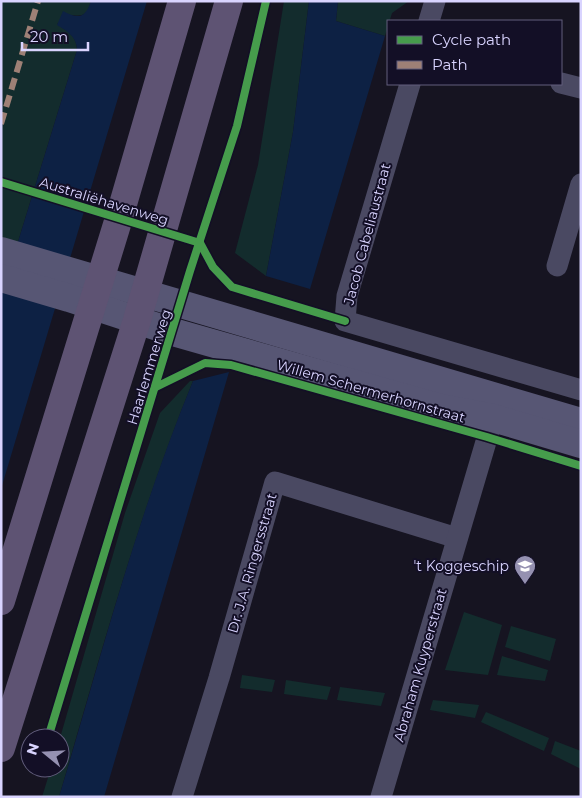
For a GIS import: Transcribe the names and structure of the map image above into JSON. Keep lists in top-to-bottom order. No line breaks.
{"streets":{"main road":["Haarlemmerweg"],"street":["Jacob Cabeliaustraat","Willem Schermerhornstraat","Dr. J.A. Ringersstraat","Abraham Kuyperstraat"],"cycle path":["Australiëhavenweg"]},"crossings":[["Haarlemmerweg","Willem Schermerhornstraat"],["Willem Schermerhornstraat","Abraham Kuyperstraat"],["Dr. J.A. Ringersstraat","Abraham Kuyperstraat"]],"places":{"school or university":["'t Koggeschip"]},"legend":["Cycle path","Path"],"scale_bar":"20 m","north":"left"}
